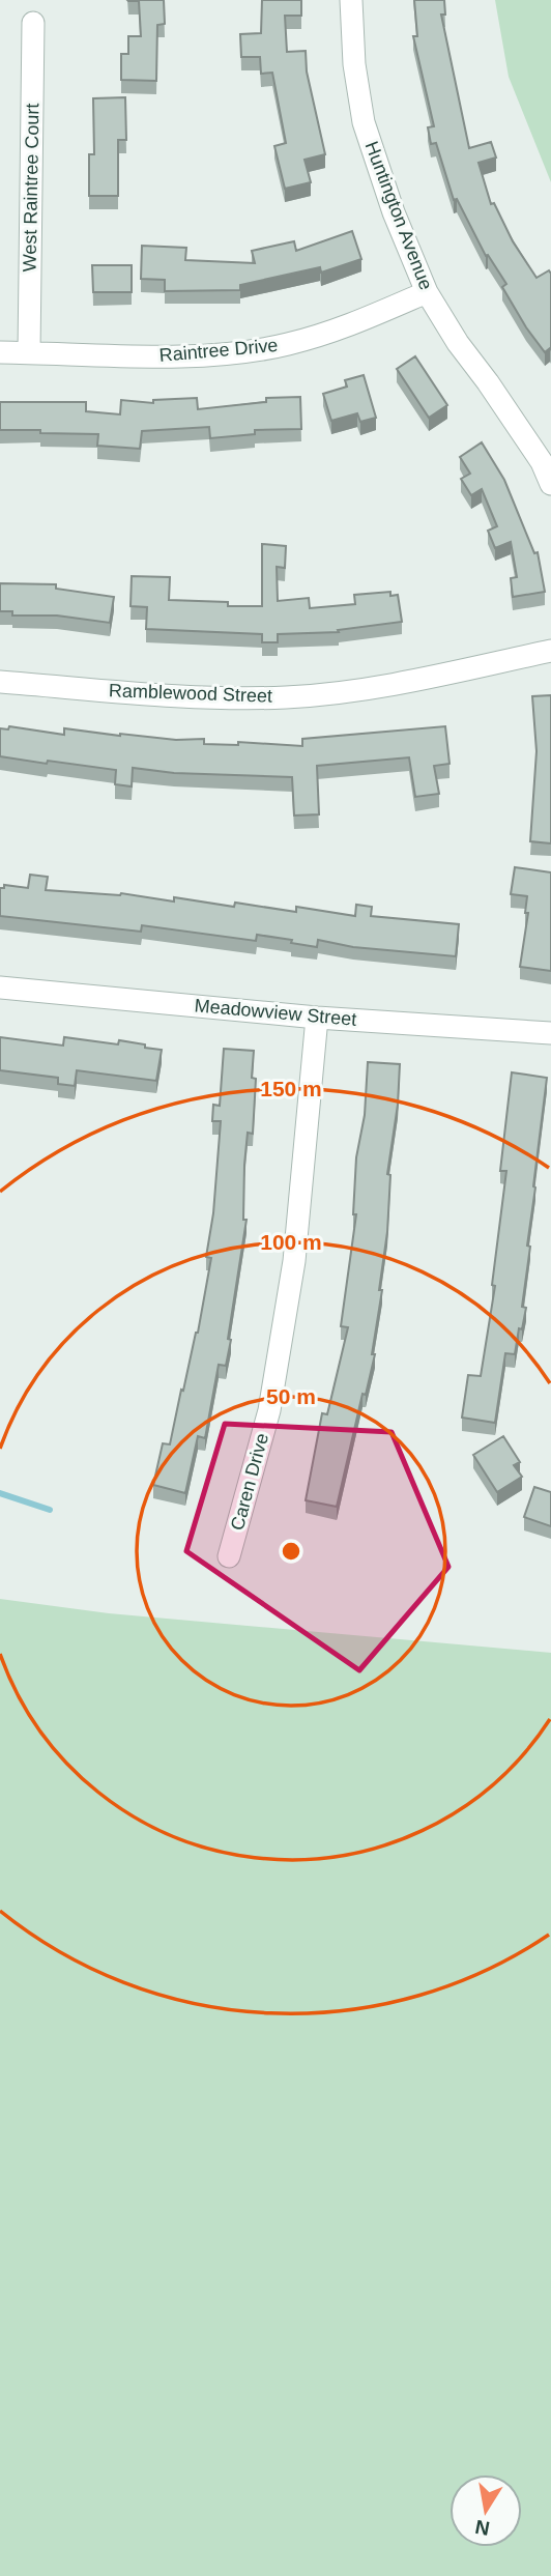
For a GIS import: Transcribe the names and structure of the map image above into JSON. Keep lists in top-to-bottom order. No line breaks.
{"streets":{"street":["West Raintree Court","Huntington Avenue","Raintree Drive","Ramblewood Street","Meadowview Street","Caren Drive"]},"crossings":[["West Raintree Court","Raintree Drive"],["Huntington Avenue","Raintree Drive"],["Meadowview Street","Caren Drive"]],"north":"bottom","rings":["150 m","100 m","50 m"]}
